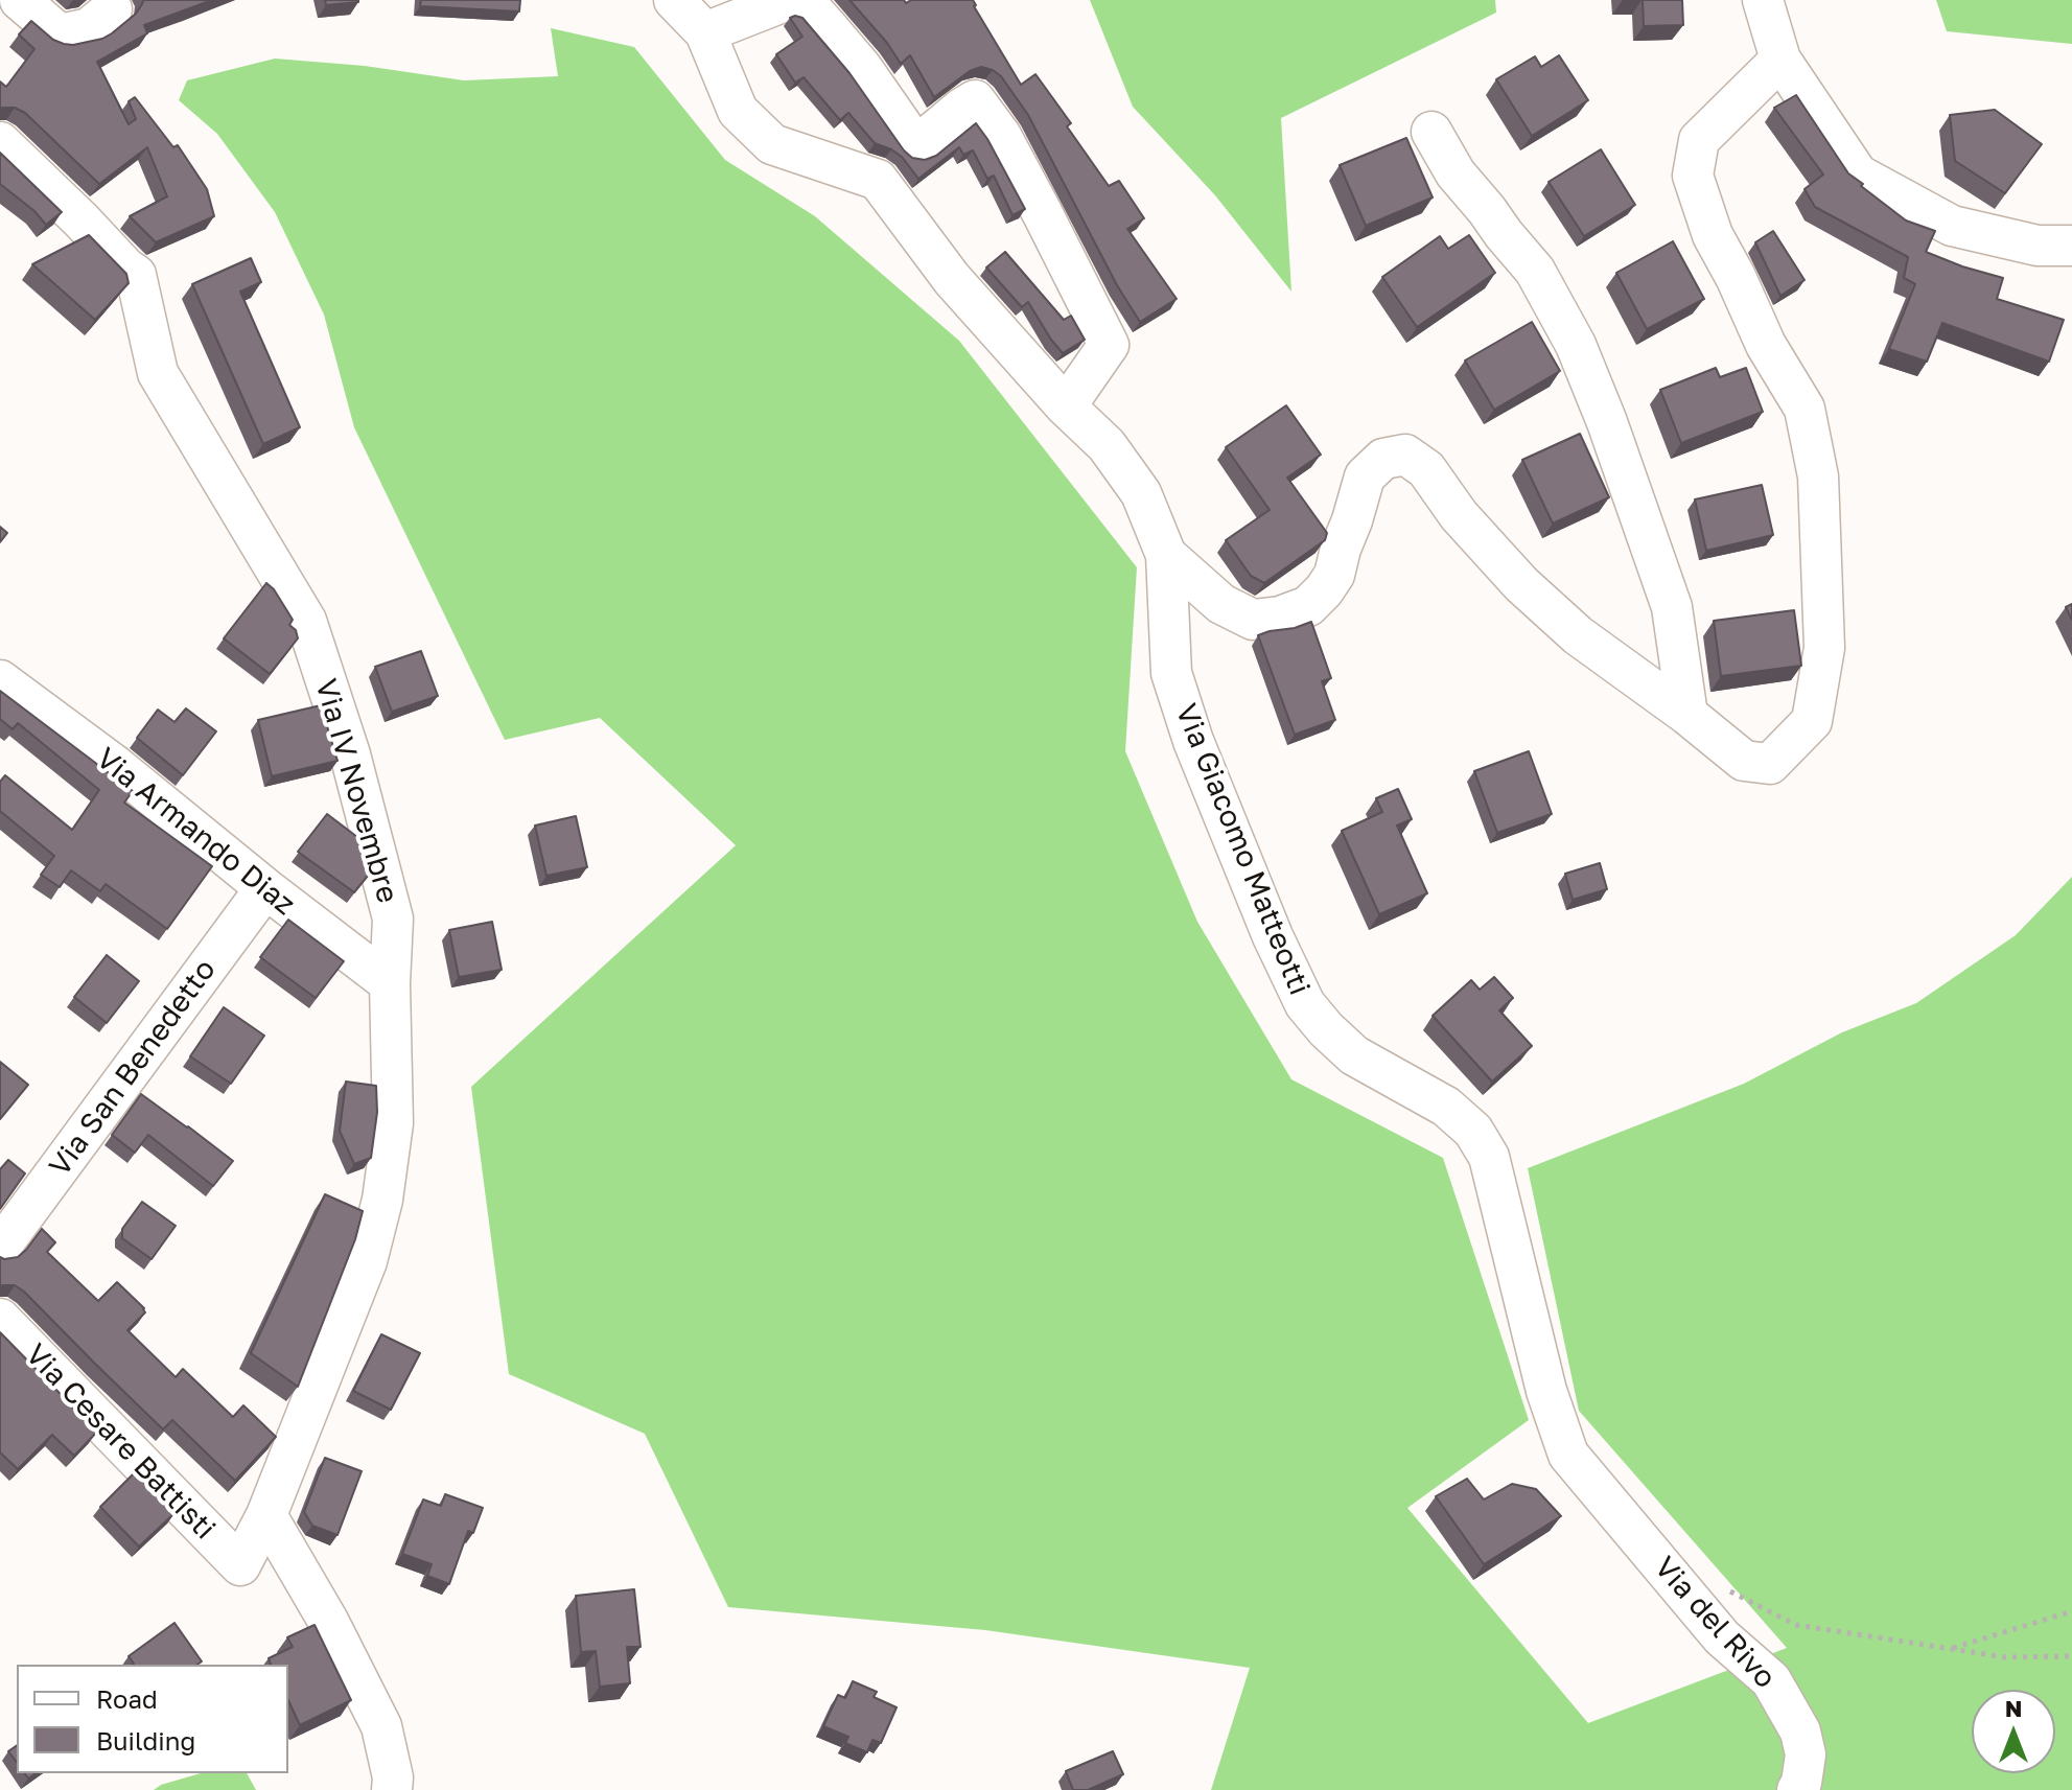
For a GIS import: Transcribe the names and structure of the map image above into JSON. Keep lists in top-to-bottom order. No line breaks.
{"streets":{"street":["Via IV Novembre","Via Armando Diaz","Via Giacomo Matteotti","Via San Benedetto","Via Cesare Battisti","Via del Rivo"]},"crossings":[["Via IV Novembre","Via Armando Diaz"],["Via IV Novembre","Via Cesare Battisti"],["Via Armando Diaz","Via San Benedetto"],["Via Giacomo Matteotti","Via del Rivo"]],"legend":["Road","Building"],"north":"top"}
